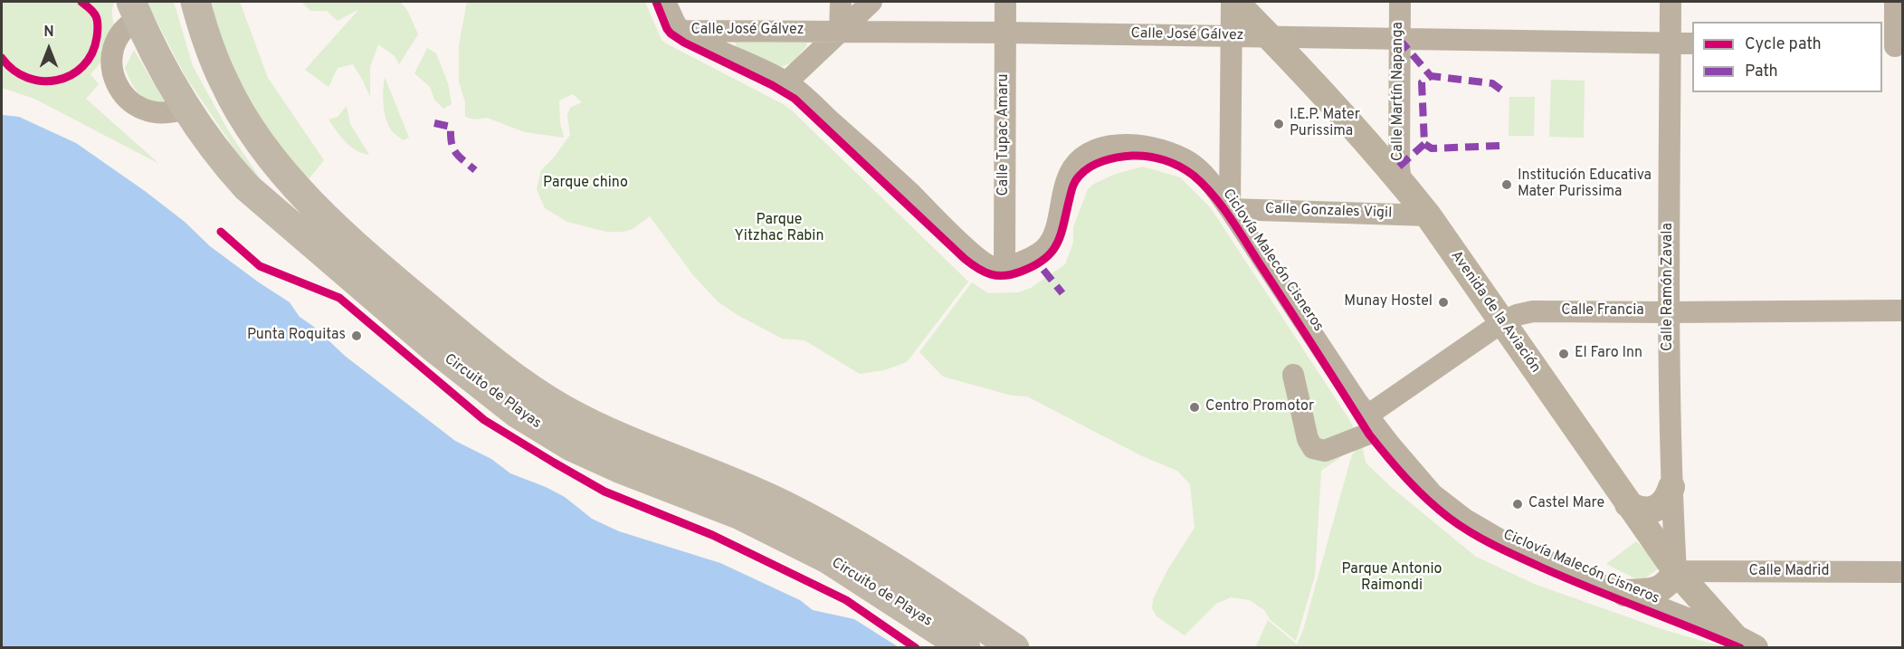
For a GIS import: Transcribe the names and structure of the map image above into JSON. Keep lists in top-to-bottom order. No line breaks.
{"streets":{"highway":["Circuito de Playas"],"main road":["Avenida de la Aviación"],"street":["Calle José Gálvez","Calle Martín Napanga","Calle Tupac Amaru","Calle Gonzales Vigil","Calle Ramón Zavala","Calle Francia","Calle Madrid"],"cycle path":["Ciclovía Malecón Cisneros"]},"crossings":[["Calle José Gálvez","Calle Martín Napanga"],["Calle José Gálvez","Calle Tupac Amaru"],["Calle José Gálvez","Calle Ramón Zavala"],["Calle José Gálvez","Avenida de la Aviación"],["Calle Martín Napanga","Avenida de la Aviación"],["Calle Gonzales Vigil","Avenida de la Aviación"],["Calle Ramón Zavala","Calle Francia"],["Calle Ramón Zavala","Avenida de la Aviación"],["Calle Ramón Zavala","Calle Madrid"],["Calle Francia","Avenida de la Aviación"],["Avenida de la Aviación","Calle Madrid"]],"parks":["Parque chino","Parque Yitzhac Rabin","Parque Antonio Raimondi"],"places":["I.E.P. Mater Purissima","Institución Educativa Mater Purissima","Munay Hostel","Punta Roquitas","El Faro Inn","Centro Promotor","Castel Mare"],"legend":["Cycle path","Path"],"north":"top"}
